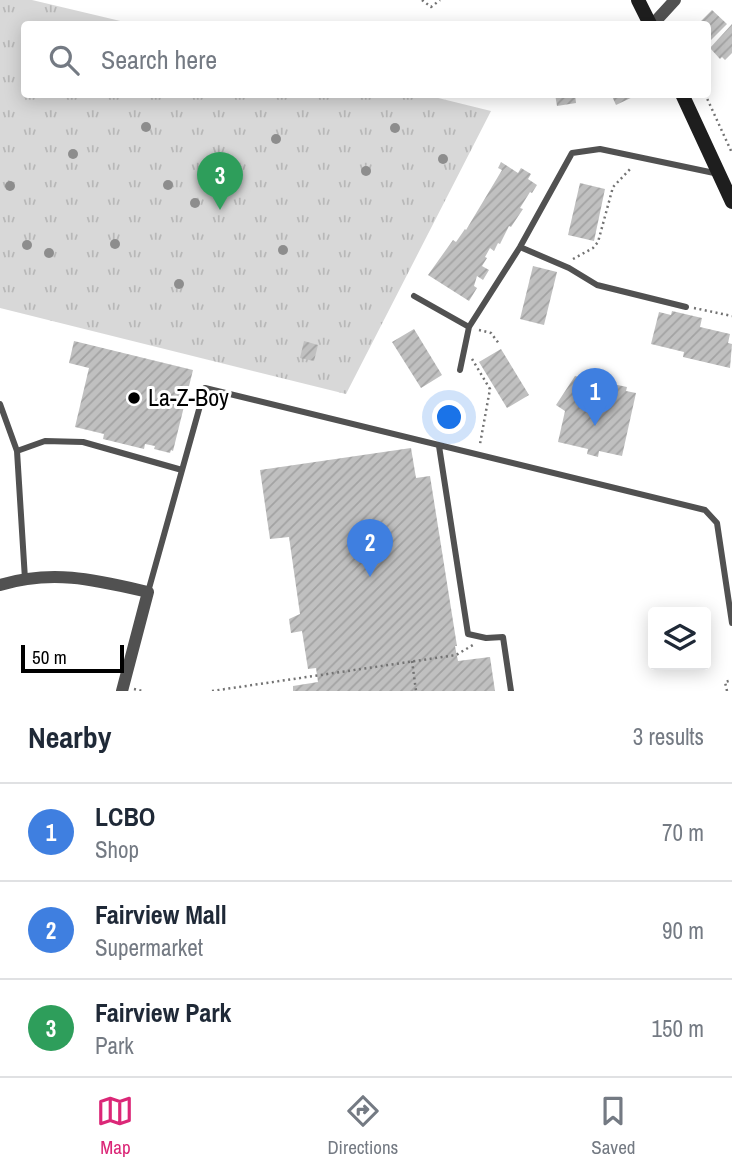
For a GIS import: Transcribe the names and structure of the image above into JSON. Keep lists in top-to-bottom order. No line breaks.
{"places":["La-Z-Boy"],"scale_bar":"50 m","page":{"search":"Search here","pins":["3","1","2"],"scale":"50 m","heading":["Nearby","3 results"],"list":[{"mark":"1","name":"LCBO","note":"Shop","value":"70 m"},{"mark":"2","name":"Fairview Mall","note":"Supermarket","value":"90 m"},{"mark":"3","name":"Fairview Park","note":"Park","value":"150 m"}],"nav":["Map","Directions","Saved"]}}
